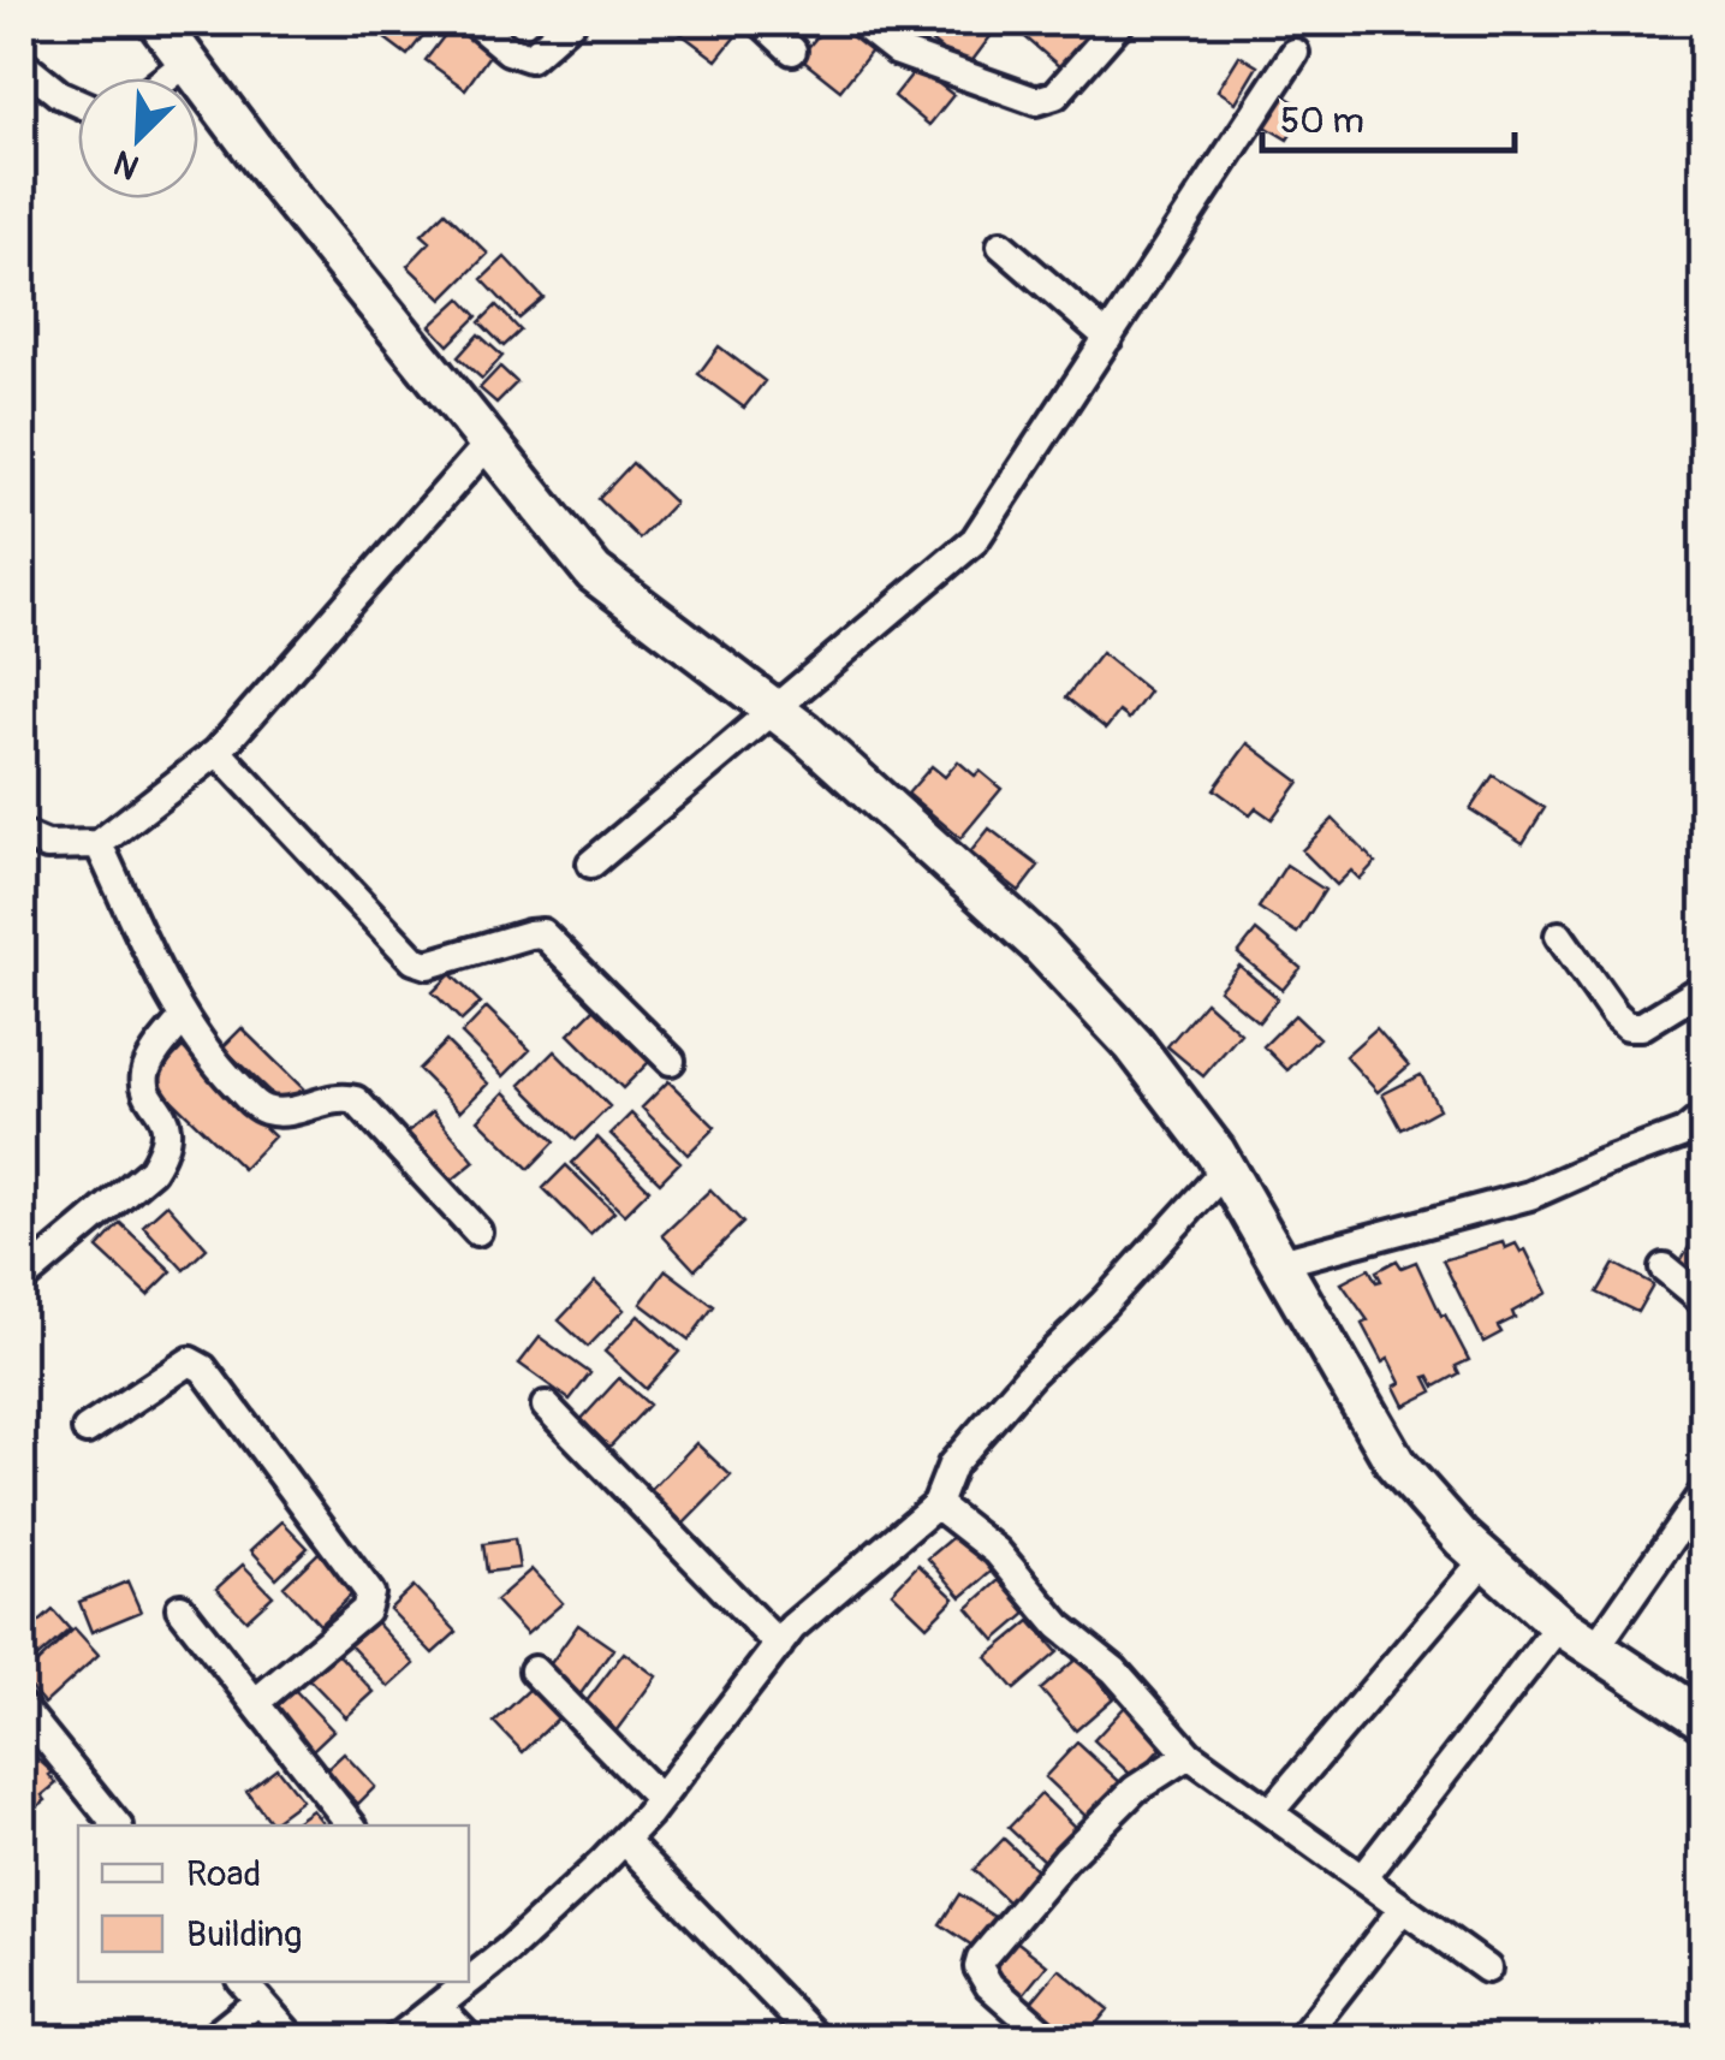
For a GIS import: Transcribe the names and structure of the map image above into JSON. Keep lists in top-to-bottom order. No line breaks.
{"legend":["Road","Building"],"scale_bar":"50 m","north":"bottom left"}
